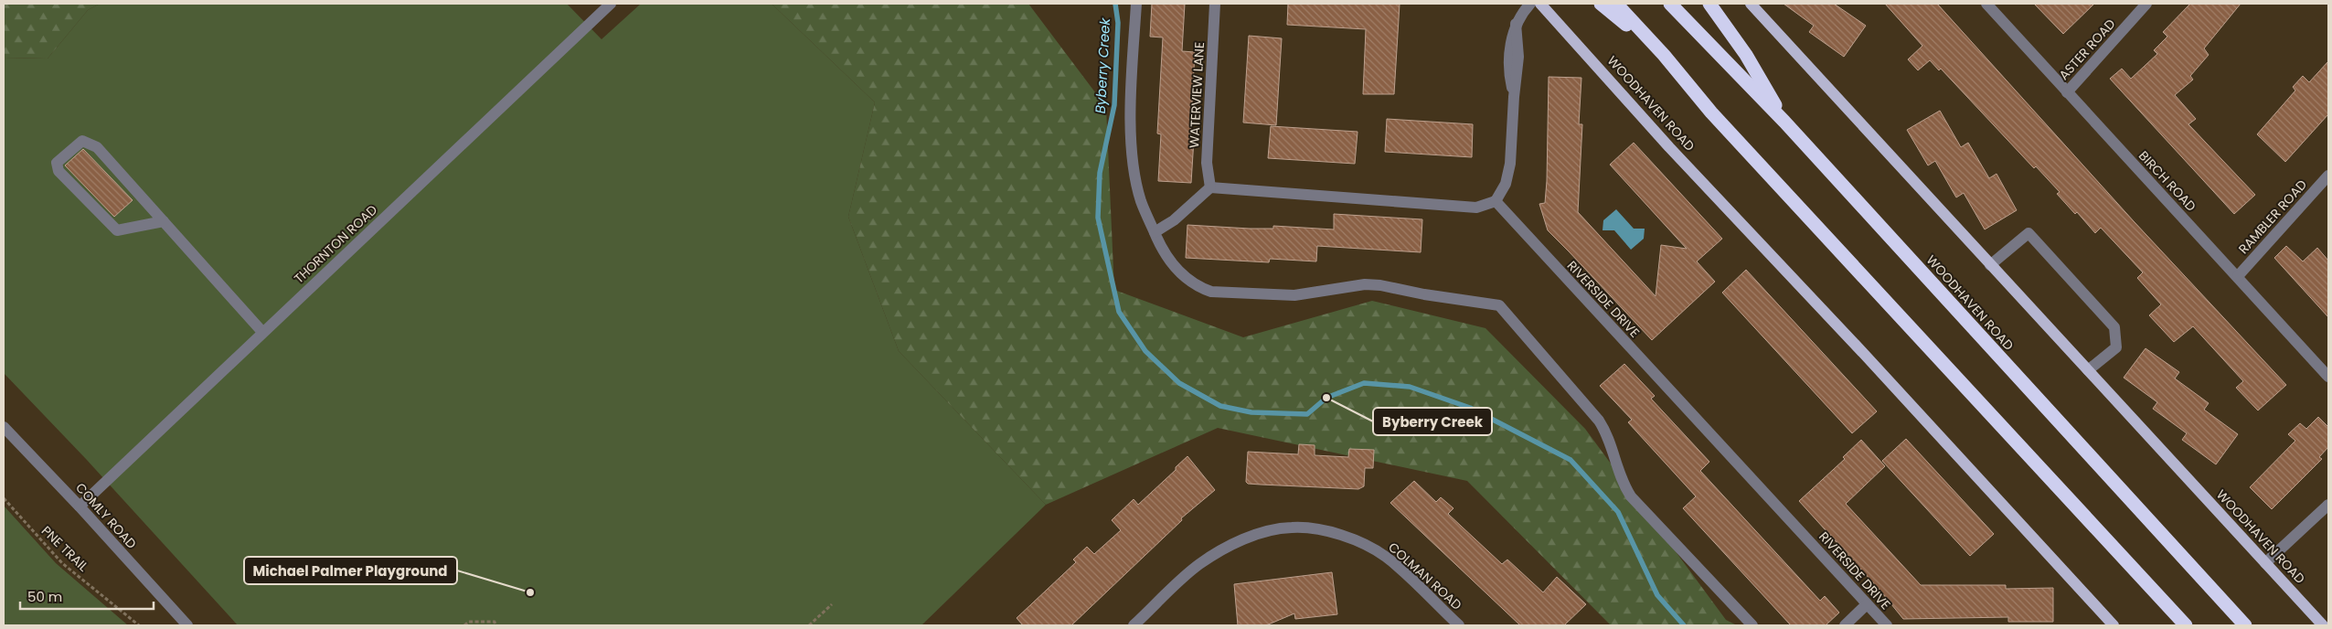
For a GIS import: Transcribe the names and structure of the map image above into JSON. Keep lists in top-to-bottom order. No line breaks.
{"streets":{"highway":["WOODHAVEN ROAD"],"street":["ASTER ROAD","WATERVIEW LANE","BIRCH ROAD","RAMBLER ROAD","THORNTON ROAD","RIVERSIDE DRIVE","COMLY ROAD","COLMAN ROAD"],"path":["PNE TRAIL"]},"crossings":[["ASTER ROAD","BIRCH ROAD"],["BIRCH ROAD","RAMBLER ROAD"],["THORNTON ROAD","COMLY ROAD"]],"water":["Byberry Creek"],"places":["Byberry Creek","Michael Palmer Playground"],"scale_bar":"50 m"}
